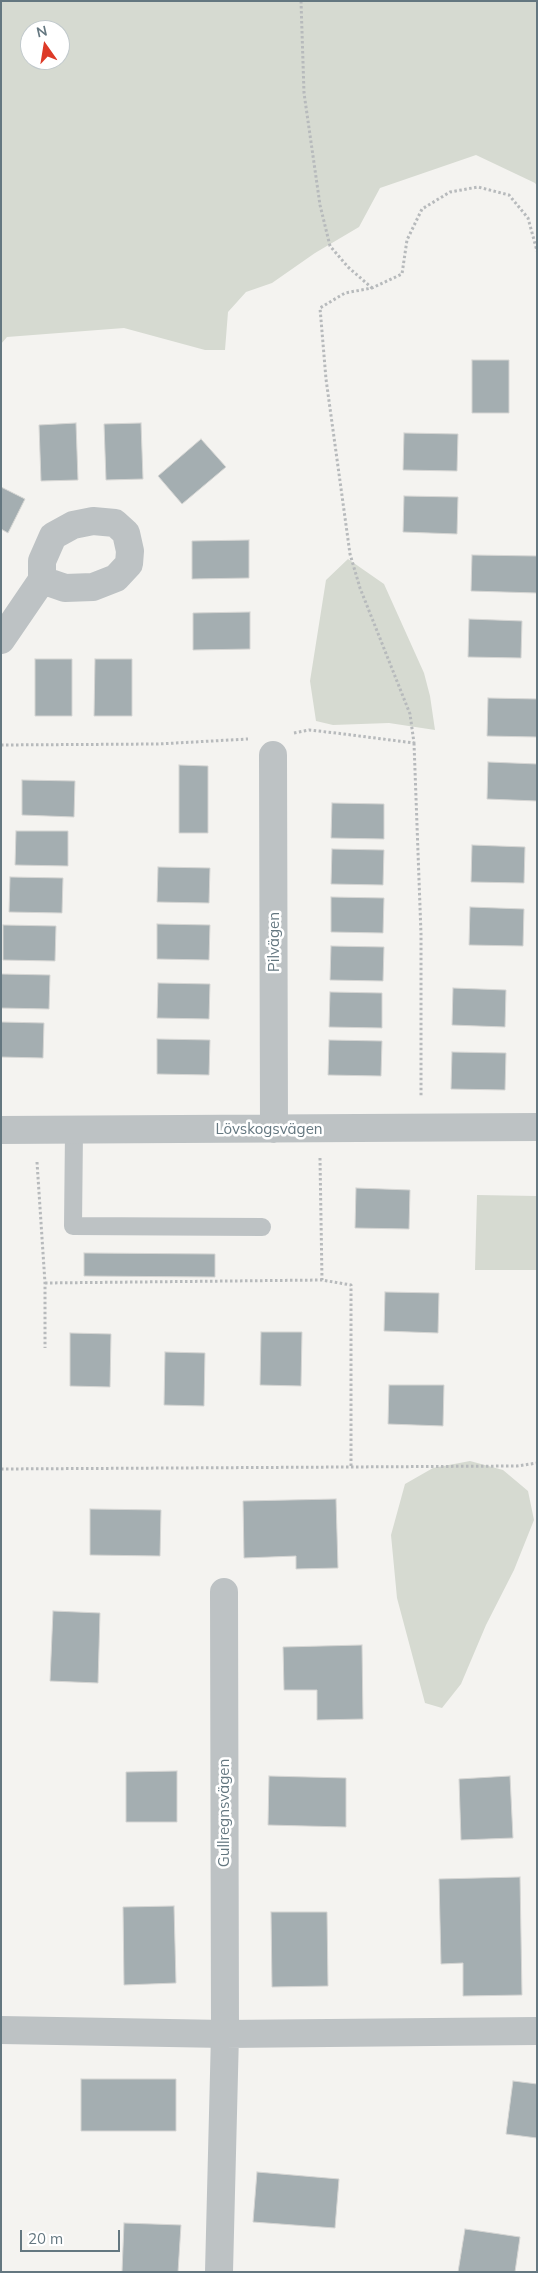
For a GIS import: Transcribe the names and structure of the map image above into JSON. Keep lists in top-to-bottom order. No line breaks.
{"streets":{"street":["Pilvägen","Lövskogsvägen","Gullregnsvägen"]},"crossings":[["Pilvägen","Lövskogsvägen"]],"scale_bar":"20 m","north":"top"}
